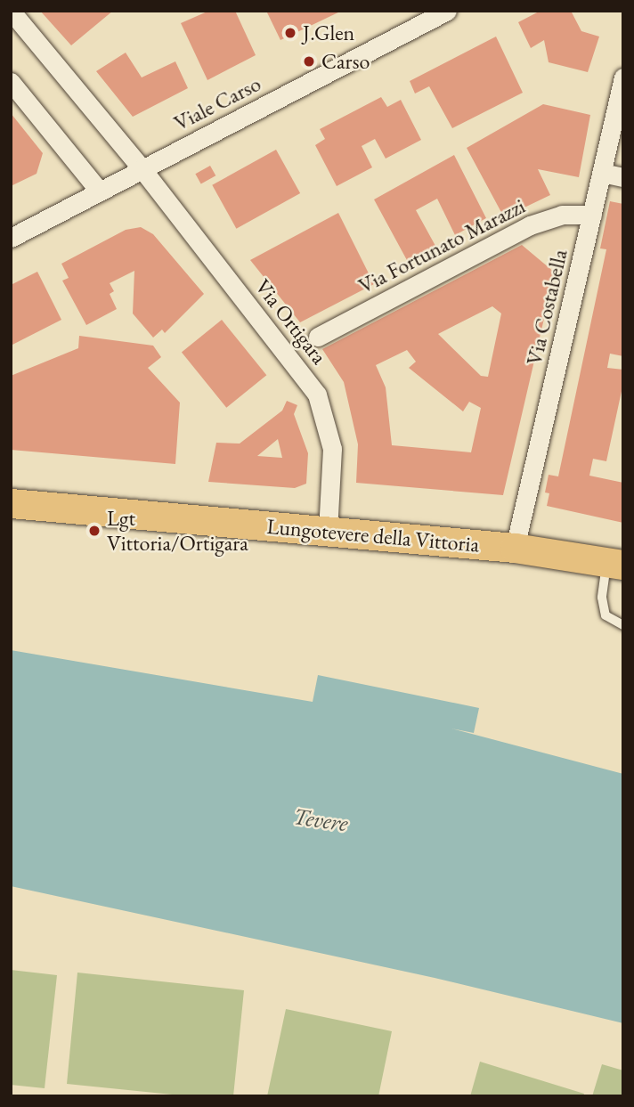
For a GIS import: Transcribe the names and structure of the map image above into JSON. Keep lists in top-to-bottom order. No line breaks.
{"streets":{"main road":["Lungotevere della Vittoria"],"street":["Viale Carso","Via Fortunato Marazzi","Via Costabella","Via Ortigara"]},"crossings":[["Viale Carso","Via Ortigara"],["Via Fortunato Marazzi","Via Costabella"],["Via Costabella","Lungotevere della Vittoria"],["Via Ortigara","Lungotevere della Vittoria"]],"water":["Tevere"],"places":["J.Glen","Carso","Lgt Vittoria/Ortigara"]}
